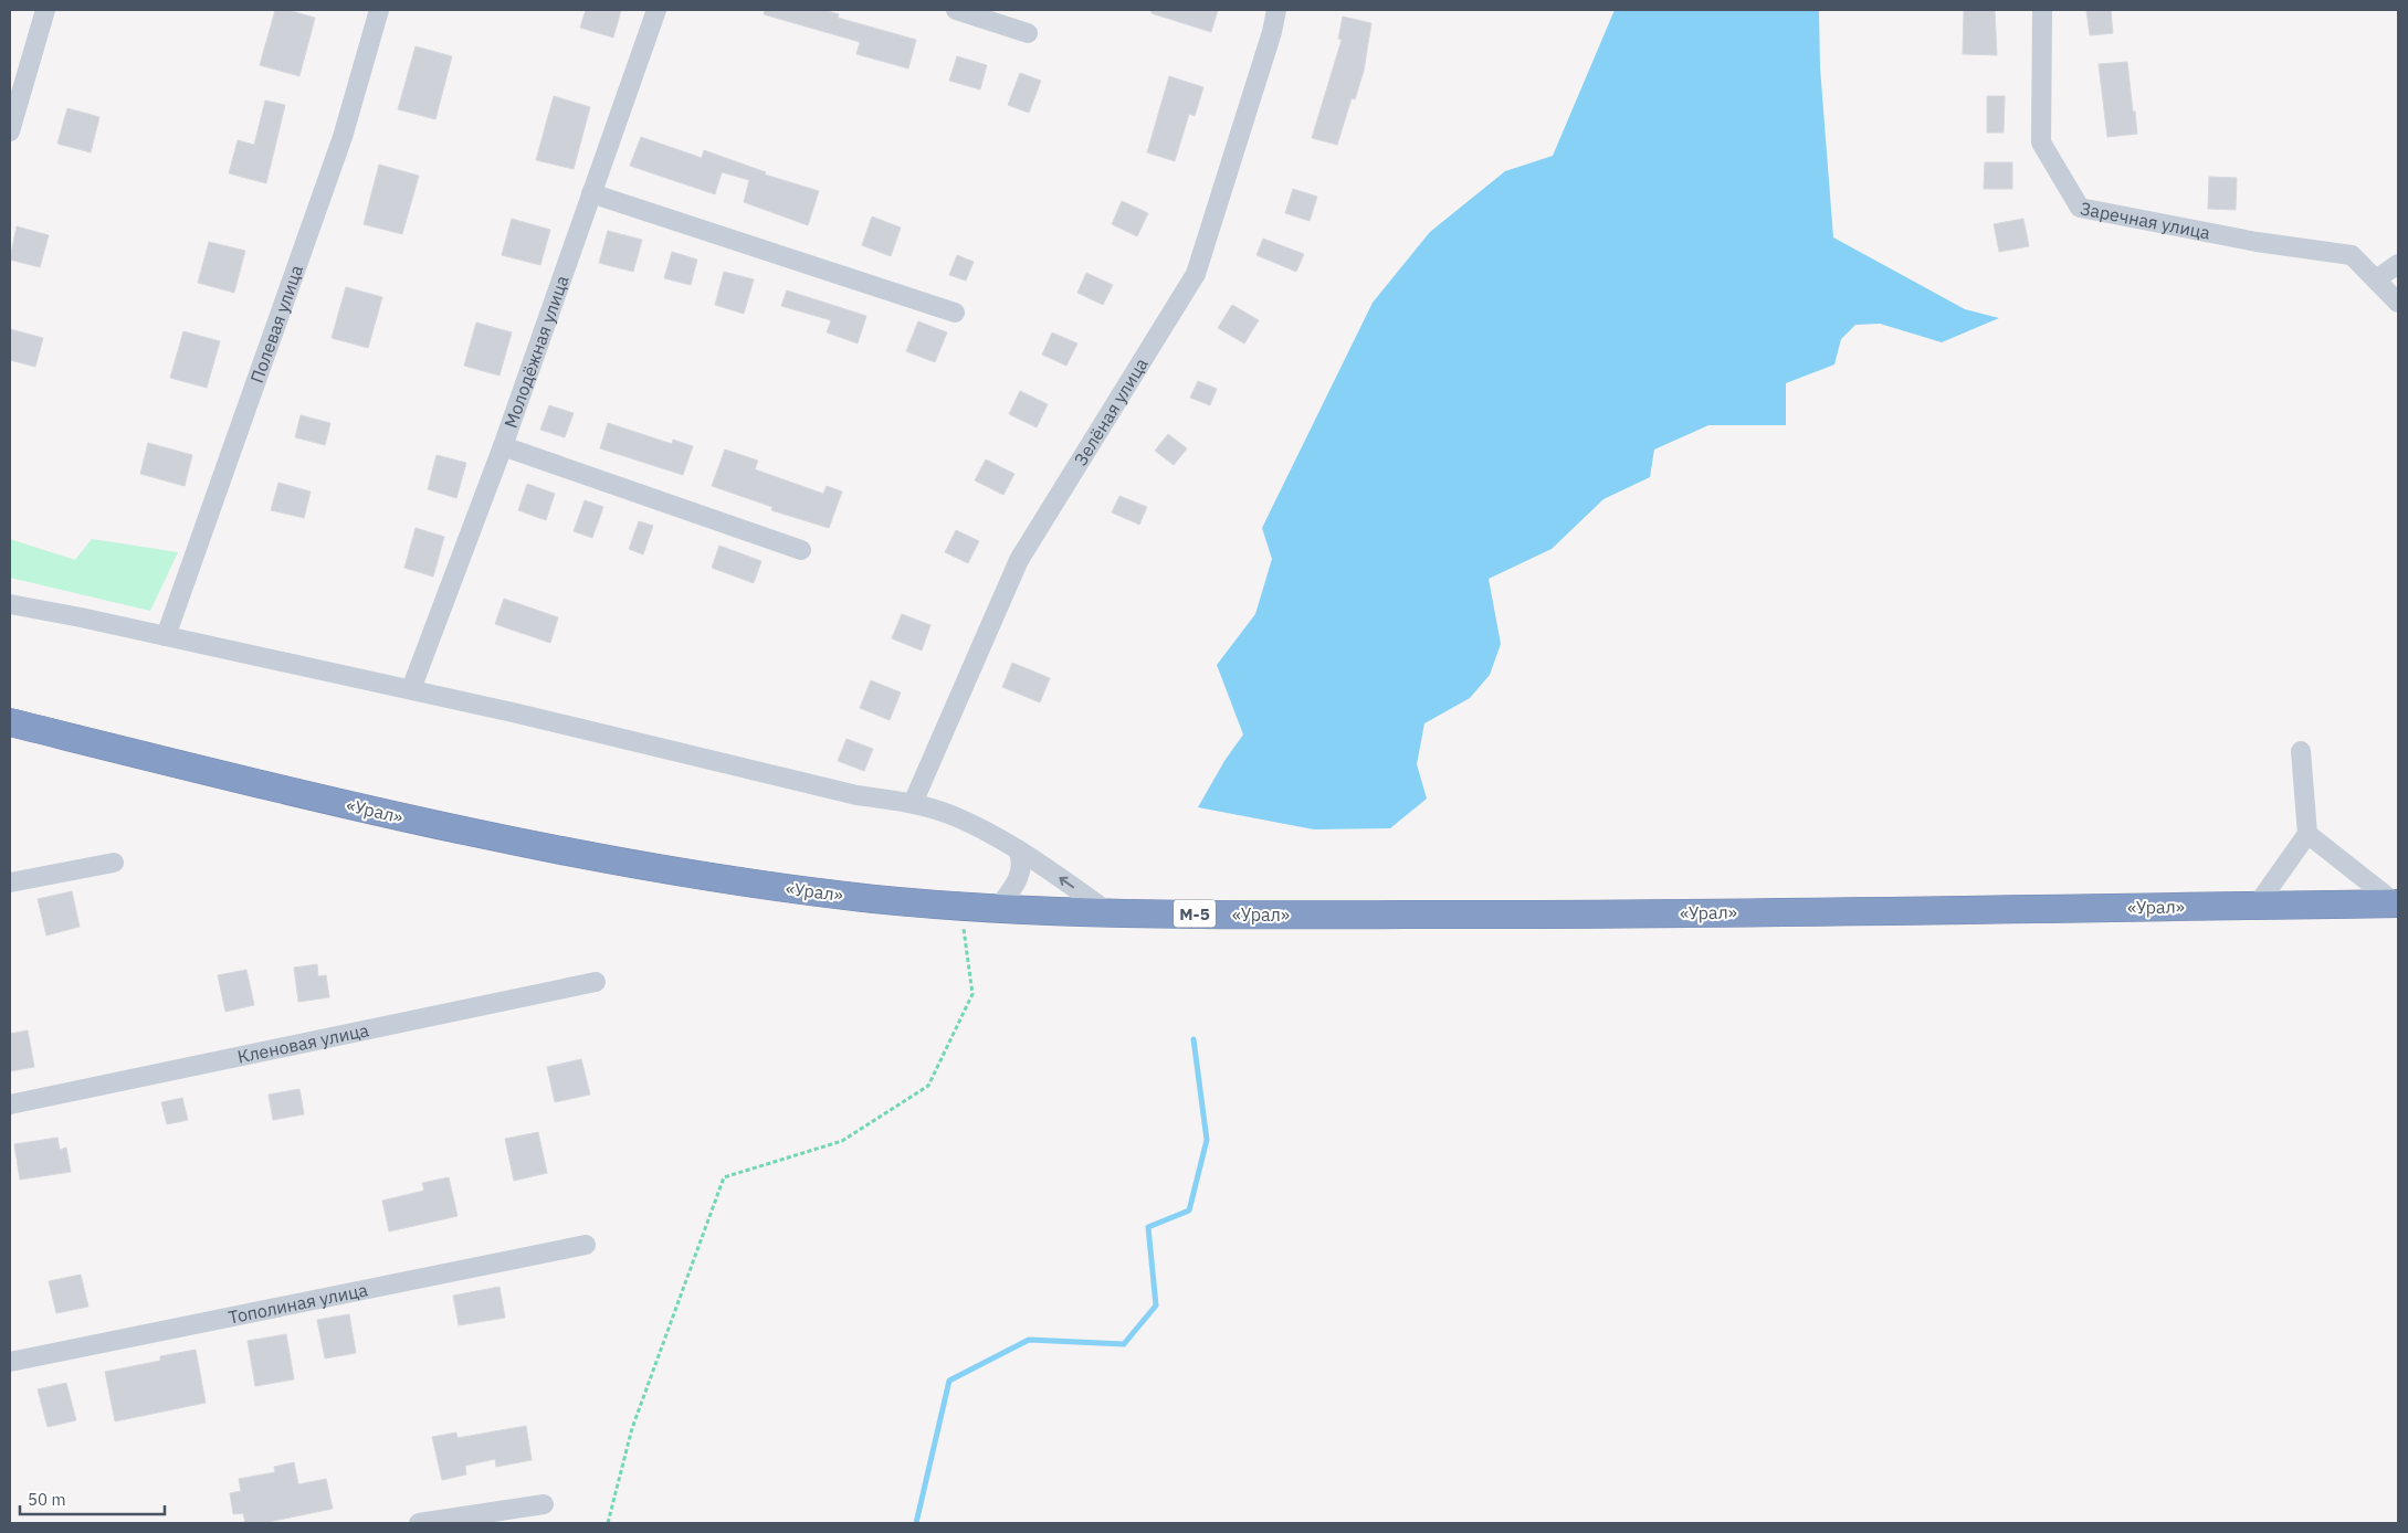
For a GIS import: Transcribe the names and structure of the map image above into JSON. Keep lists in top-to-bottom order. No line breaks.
{"streets":{"highway":["«Урал»","М-5"],"street":["Заречная улица","Полевая улица","Молодёжная улица","Зелёная улица","Кленовая улица","Тополиная улица"]},"scale_bar":"50 m"}
